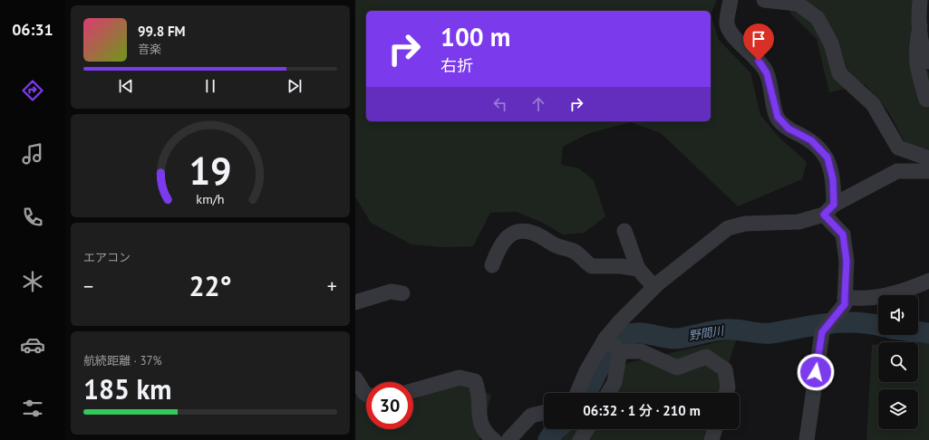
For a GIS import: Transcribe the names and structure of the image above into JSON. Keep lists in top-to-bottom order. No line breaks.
{"water":["野間川"],"page":{"tabs":"06:31","turn":["100 m","右折"],"song":["99.8 FM","音楽"],"tile":["エアコン",["航続距離 · 37%","185 km"]],"heat":["−","22°","+"],"limit":"30","trip":"06:32 · 1 分 · 210 m","gauge":["19","km/h"]}}
